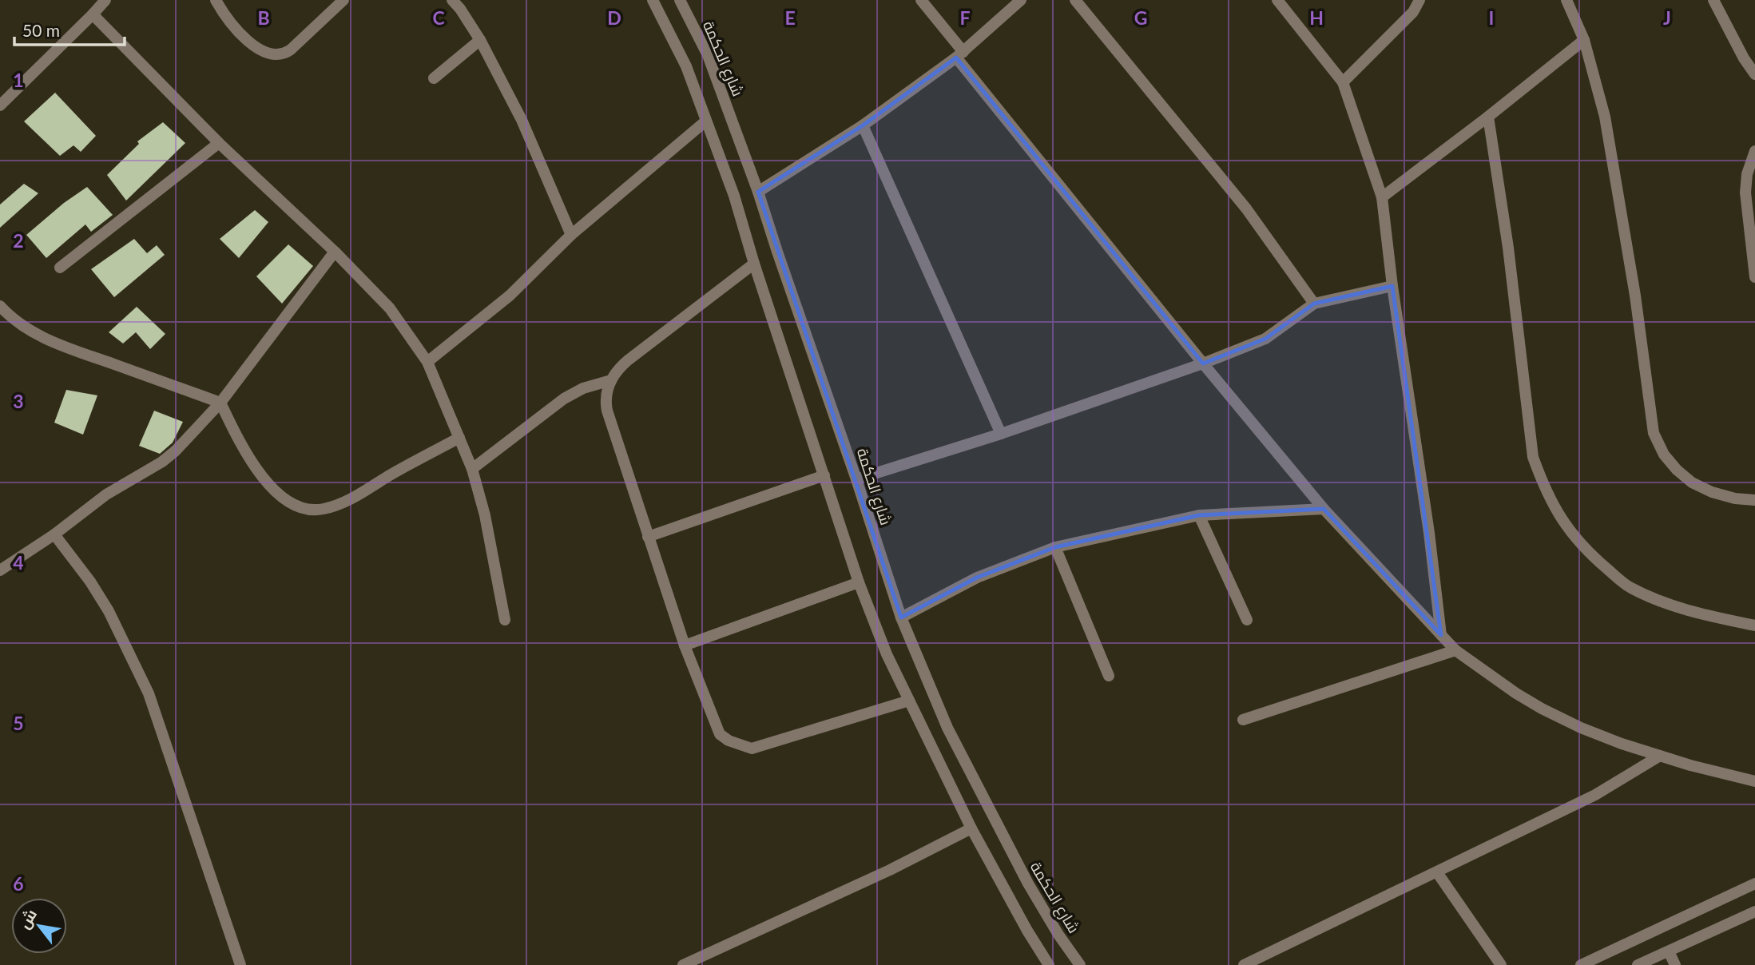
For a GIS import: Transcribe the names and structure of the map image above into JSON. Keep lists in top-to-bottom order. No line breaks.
{"streets":{"street":["شارع الحكمة"]},"scale_bar":"50 m","north":"top left","grid":{"columns":["B","C","D","E","F","G","H","I","J"],"rows":["1","2","3","4","5","6"]}}
